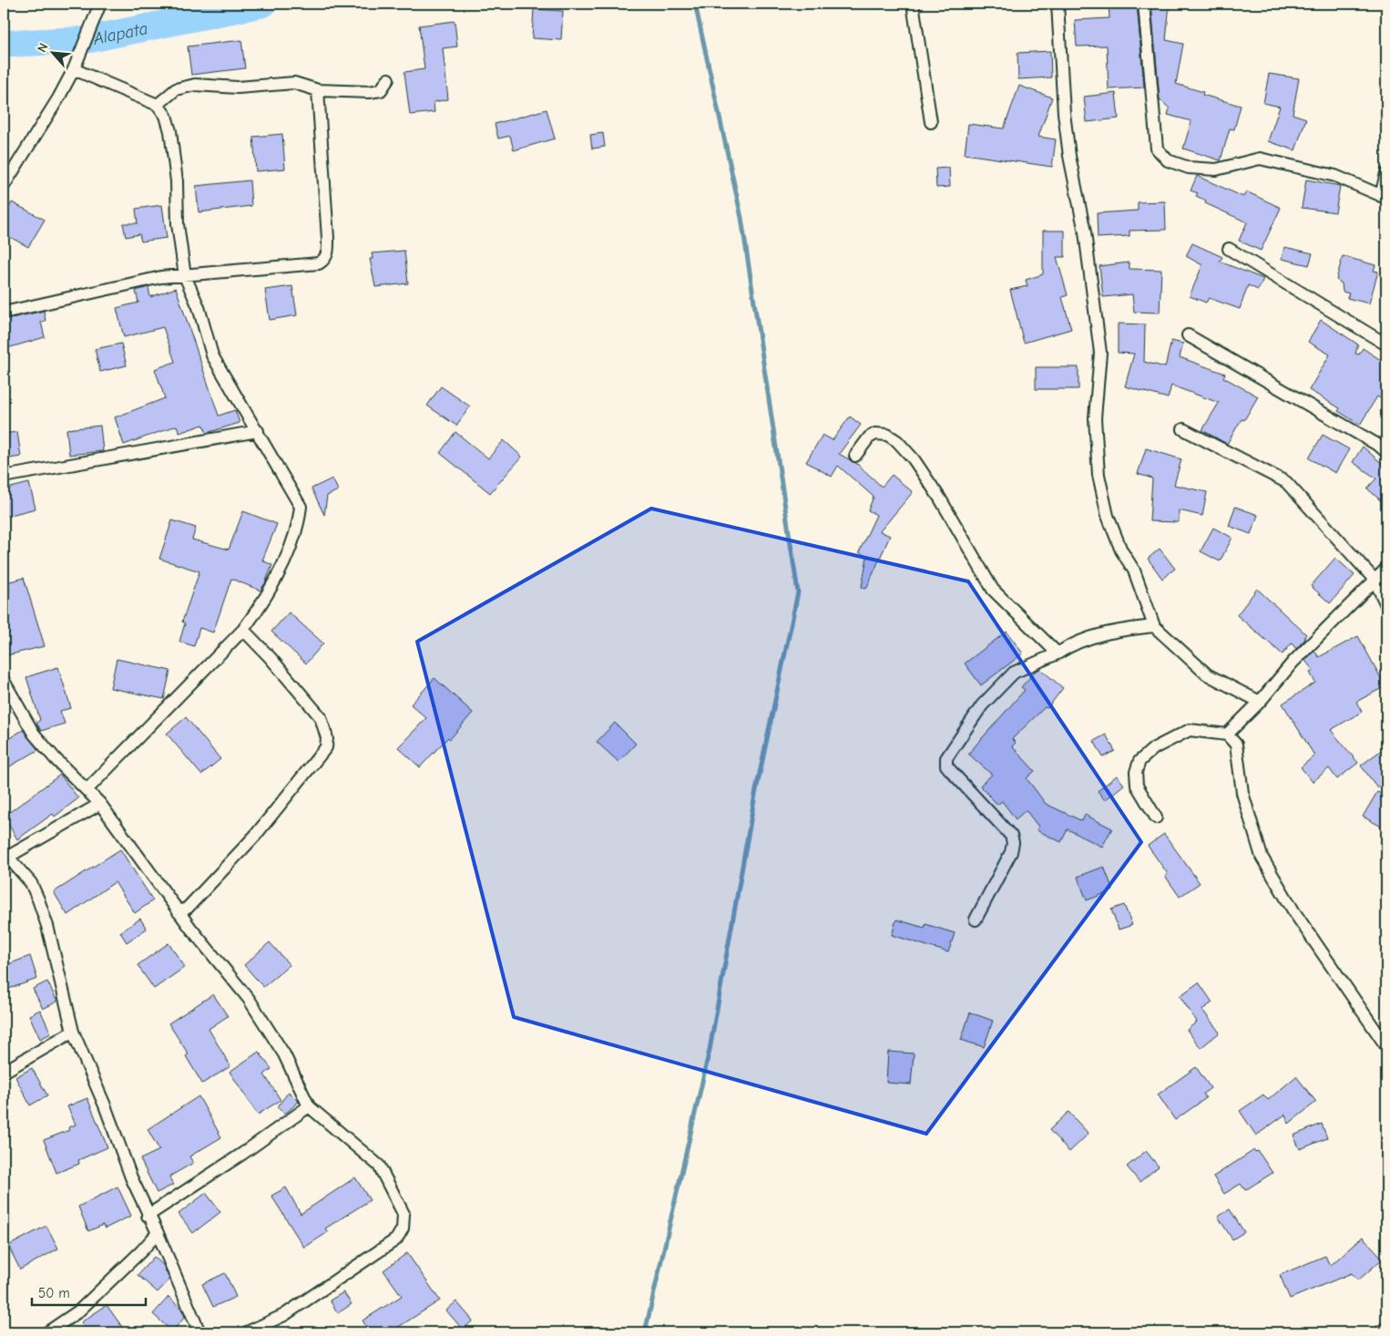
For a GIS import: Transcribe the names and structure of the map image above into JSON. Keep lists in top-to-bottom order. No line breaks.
{"water":["Alapata"],"scale_bar":"50 m","north":"top left"}
